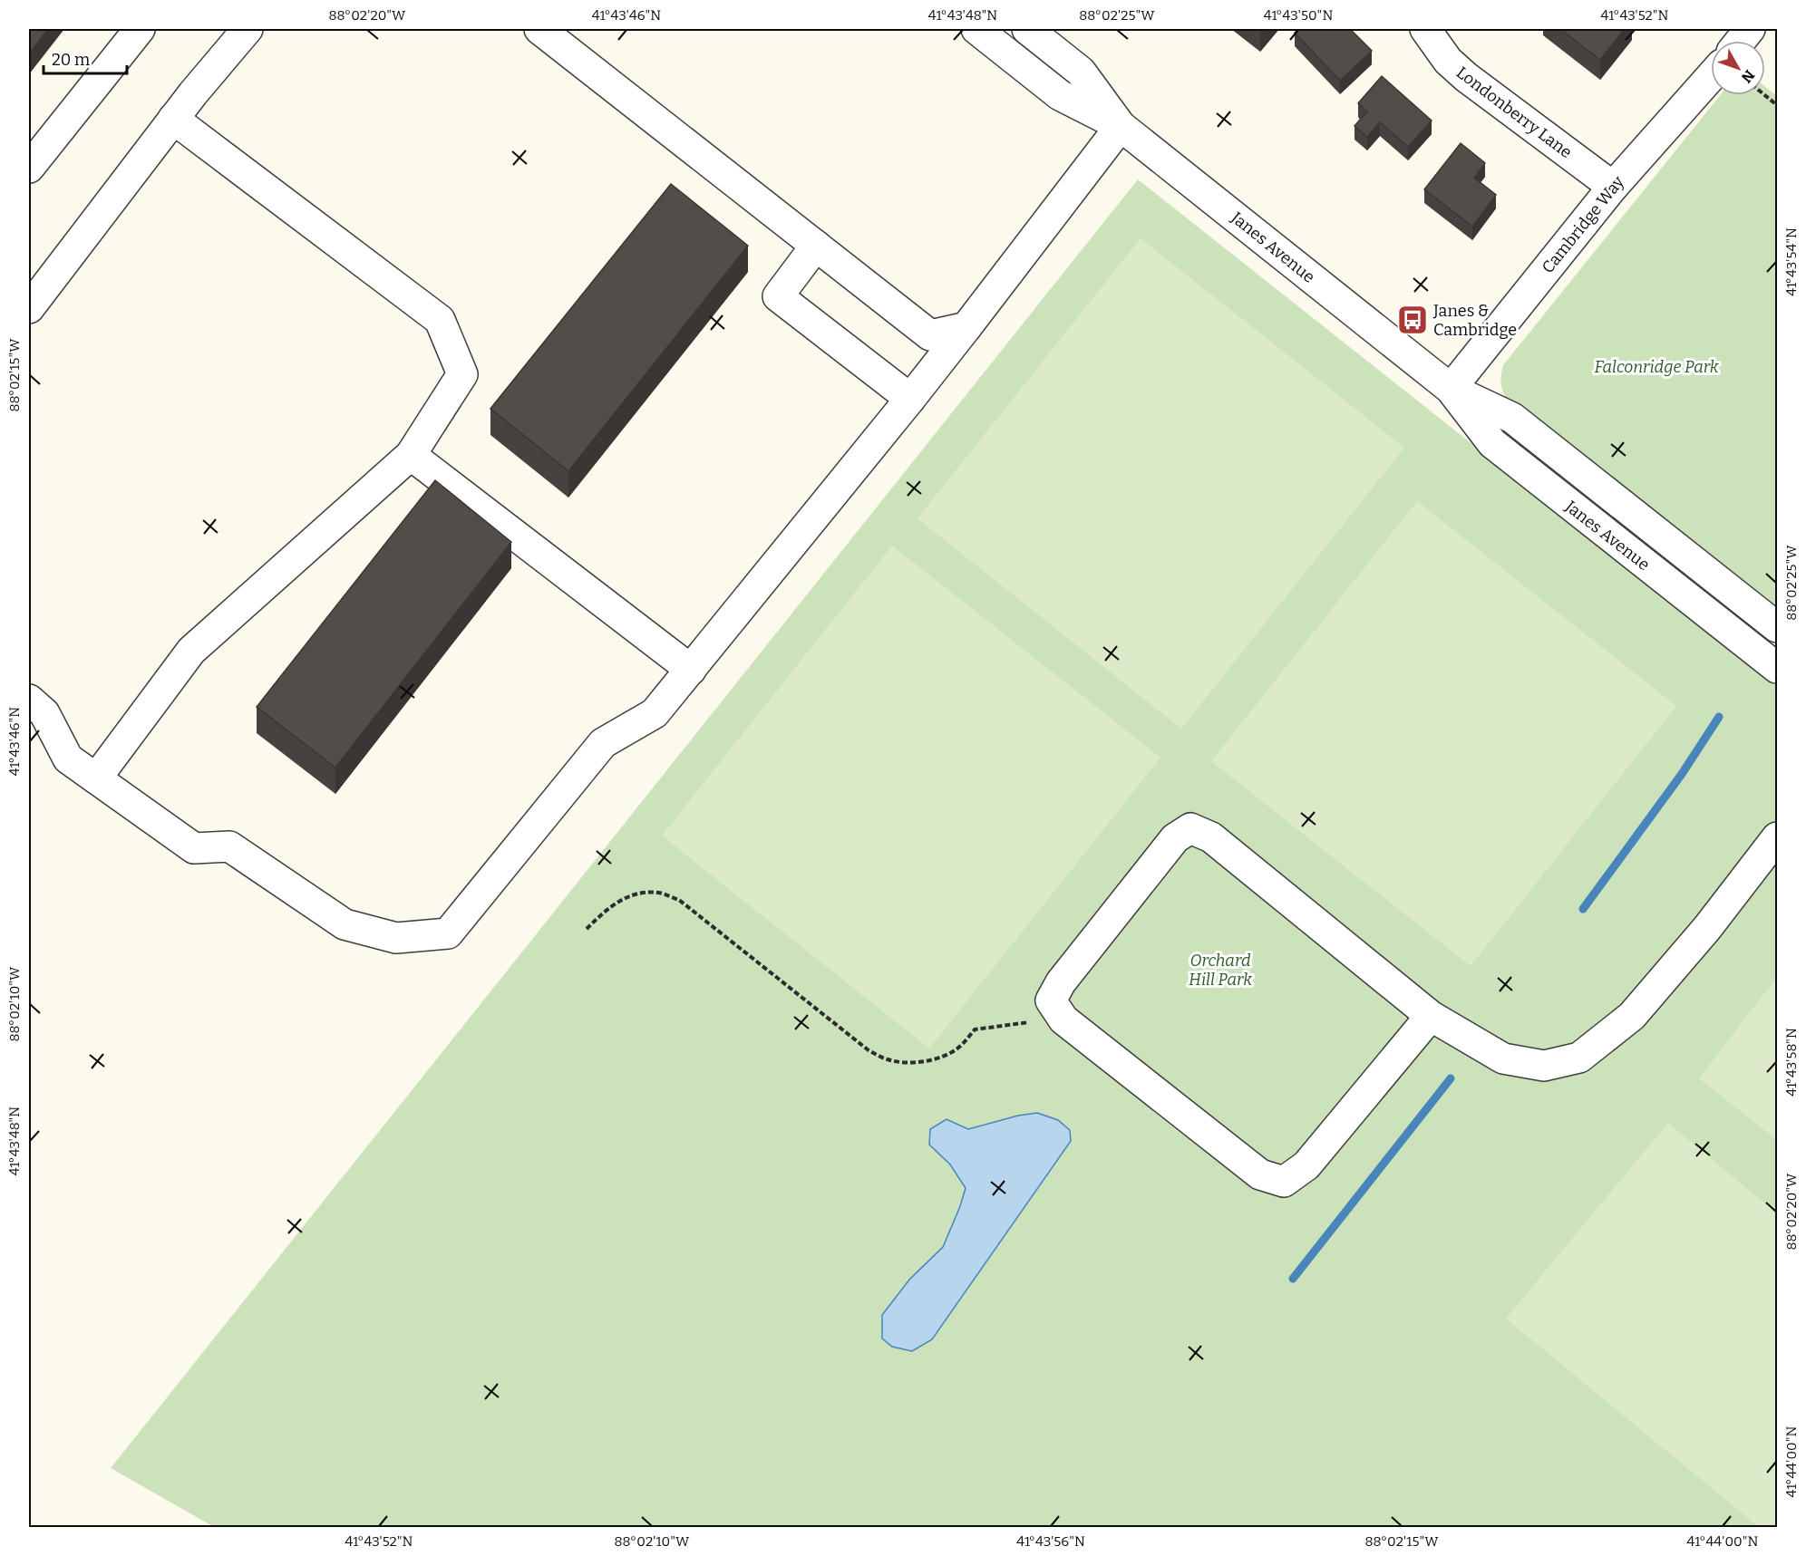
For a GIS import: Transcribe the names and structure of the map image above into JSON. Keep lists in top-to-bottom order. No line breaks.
{"streets":{"street":["Londonberry Lane","Cambridge Way","Janes Avenue"]},"crossings":[["Londonberry Lane","Cambridge Way"],["Cambridge Way","Janes Avenue"]],"parks":["Falconridge Park","Orchard Hill Park"],"places":{"bus stop":["Janes & Cambridge"]},"scale_bar":"20 m","north":"bottom right","coordinates":["88°02'20\"W","41°43'46\"N","41°43'48\"N","88°02'25\"W","41°43'50\"N","41°43'52\"N","41°43'54\"N","88°02'15\"W","88°02'10\"W","41°43'58\"N","41°44'00\"N","41°43'56\"N"]}
